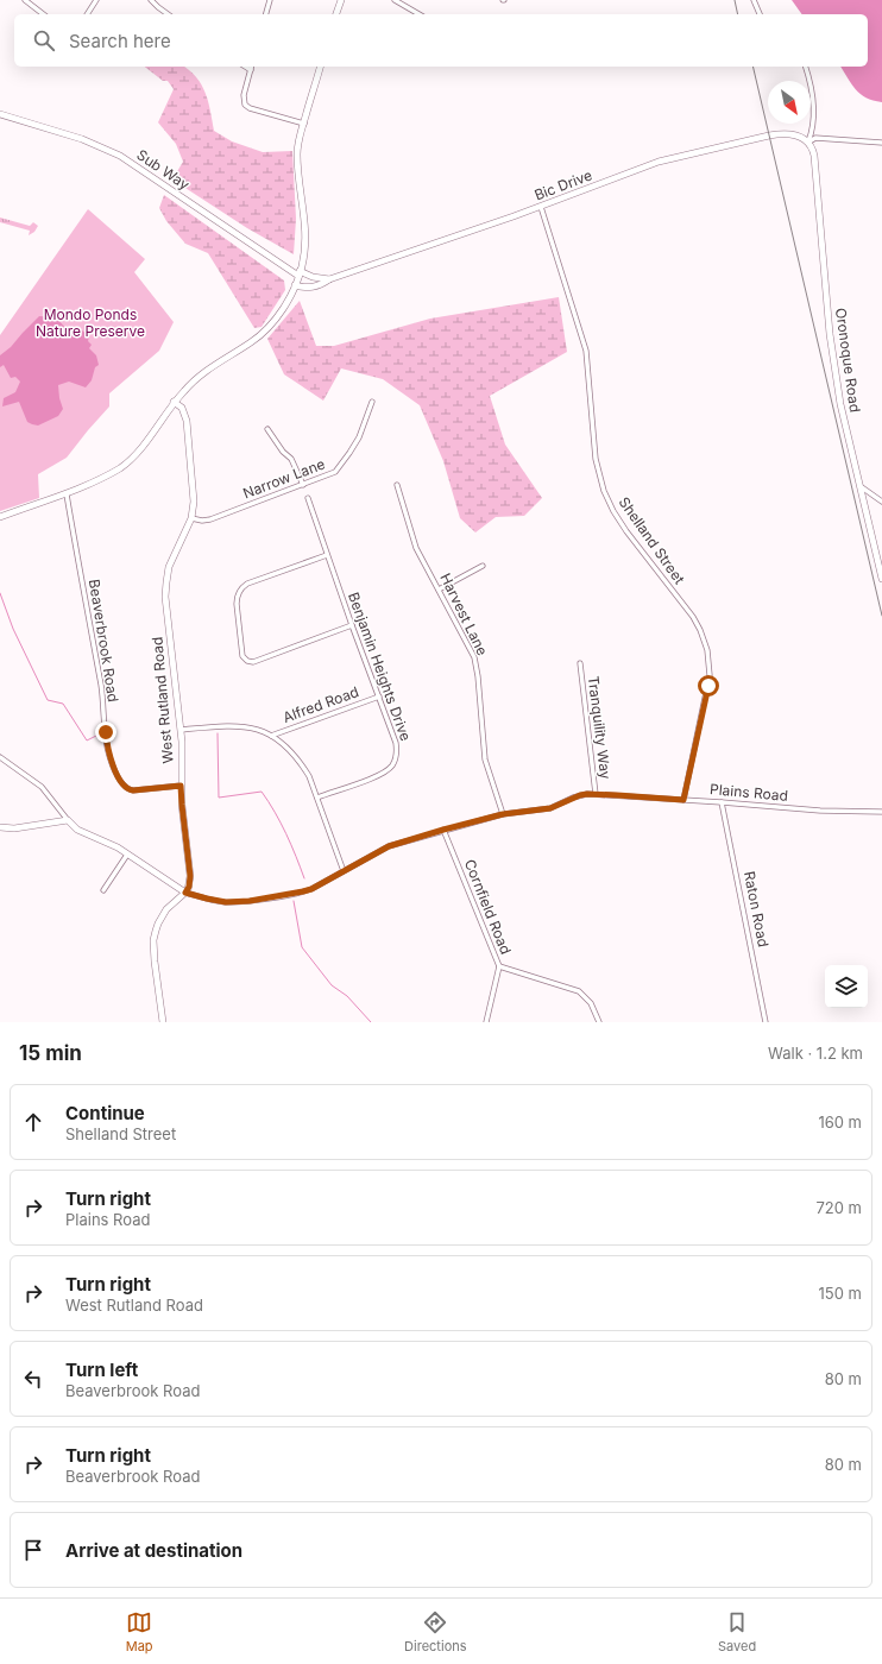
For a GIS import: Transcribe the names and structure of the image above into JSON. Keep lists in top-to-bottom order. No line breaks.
{"streets":{"main road":["Sub Way","Bic Drive","Oronoque Road","West Rutland Road","Plains Road"],"street":["Narrow Lane","Shelland Street","Harvest Lane","Beaverbrook Road","Benjamin Heights Drive","Alfred Road","Tranquility Way","Cornfield Road","Raton Road"]},"crossings":[["Bic Drive","Oronoque Road"],["Bic Drive","Shelland Street"],["Narrow Lane","West Rutland Road"],["Shelland Street","Plains Road"],["Harvest Lane","Plains Road"],["Beaverbrook Road","West Rutland Road"],["Benjamin Heights Drive","Alfred Road"],["West Rutland Road","Plains Road"],["Tranquility Way","Plains Road"],["Plains Road","Cornfield Road"],["Plains Road","Raton Road"]],"parks":["Mondo Ponds Nature Preserve"],"north":"bottom right","page":{"search":"Search here","heading":["15 min","Walk · 1.2 km"],"list":[["Continue","Shelland Street","160 m"],["Turn right","Plains Road","720 m"],["Turn right","West Rutland Road","150 m"],["Turn left","Beaverbrook Road","80 m"],["Turn right","Beaverbrook Road","80 m"],"Arrive at destination"],"nav":["Map","Directions","Saved"]}}
